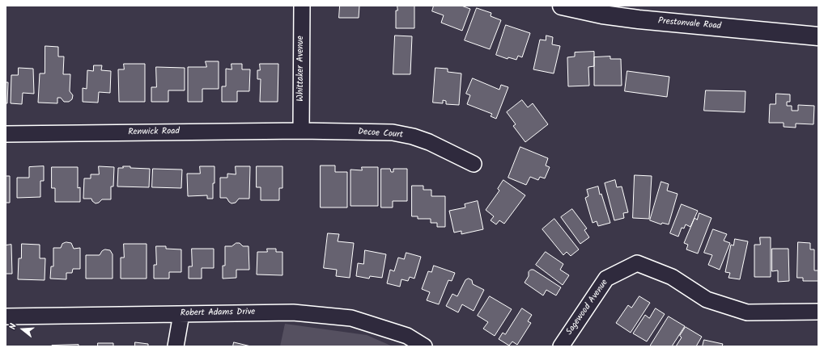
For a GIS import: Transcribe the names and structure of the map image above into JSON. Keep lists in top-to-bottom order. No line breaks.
{"streets":{"street":["Prestonvale Road","Whittaker Avenue","Renwick Road","Decoe Court","Sagewood Avenue","Robert Adams Drive"]},"crossings":[["Whittaker Avenue","Renwick Road"],["Whittaker Avenue","Decoe Court"],["Renwick Road","Decoe Court"]],"north":"left"}
